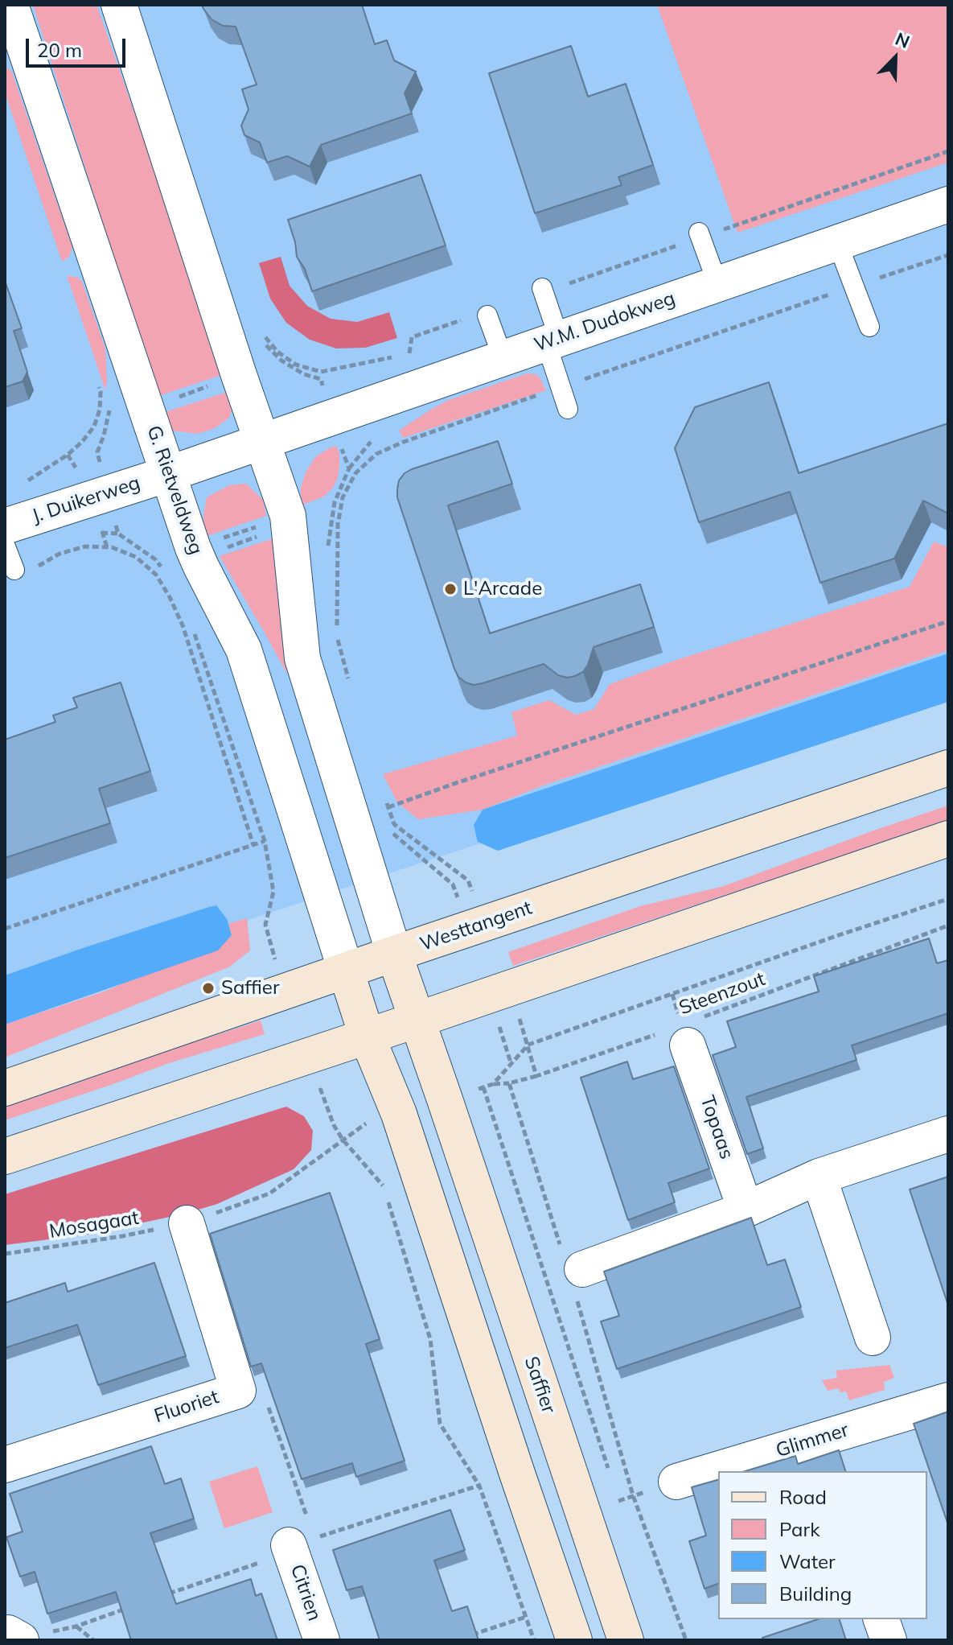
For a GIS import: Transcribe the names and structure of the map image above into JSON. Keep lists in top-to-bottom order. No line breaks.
{"streets":{"main road":["Westtangent","Saffier"],"street":["W.M. Dudokweg","G. Rietveldweg","J. Duikerweg","Topaas","Fluoriet","Glimmer","Citrien"],"path":["Steenzout","Mosagaat"]},"crossings":[["W.M. Dudokweg","J. Duikerweg"],["G. Rietveldweg","J. Duikerweg"],["G. Rietveldweg","Westtangent"],["Westtangent","Saffier"],["Steenzout","Topaas"],["Mosagaat","Fluoriet"]],"places":["L'Arcade","Saffier"],"legend":["Road","Park","Water","Building"],"scale_bar":"20 m","north":"top right"}
